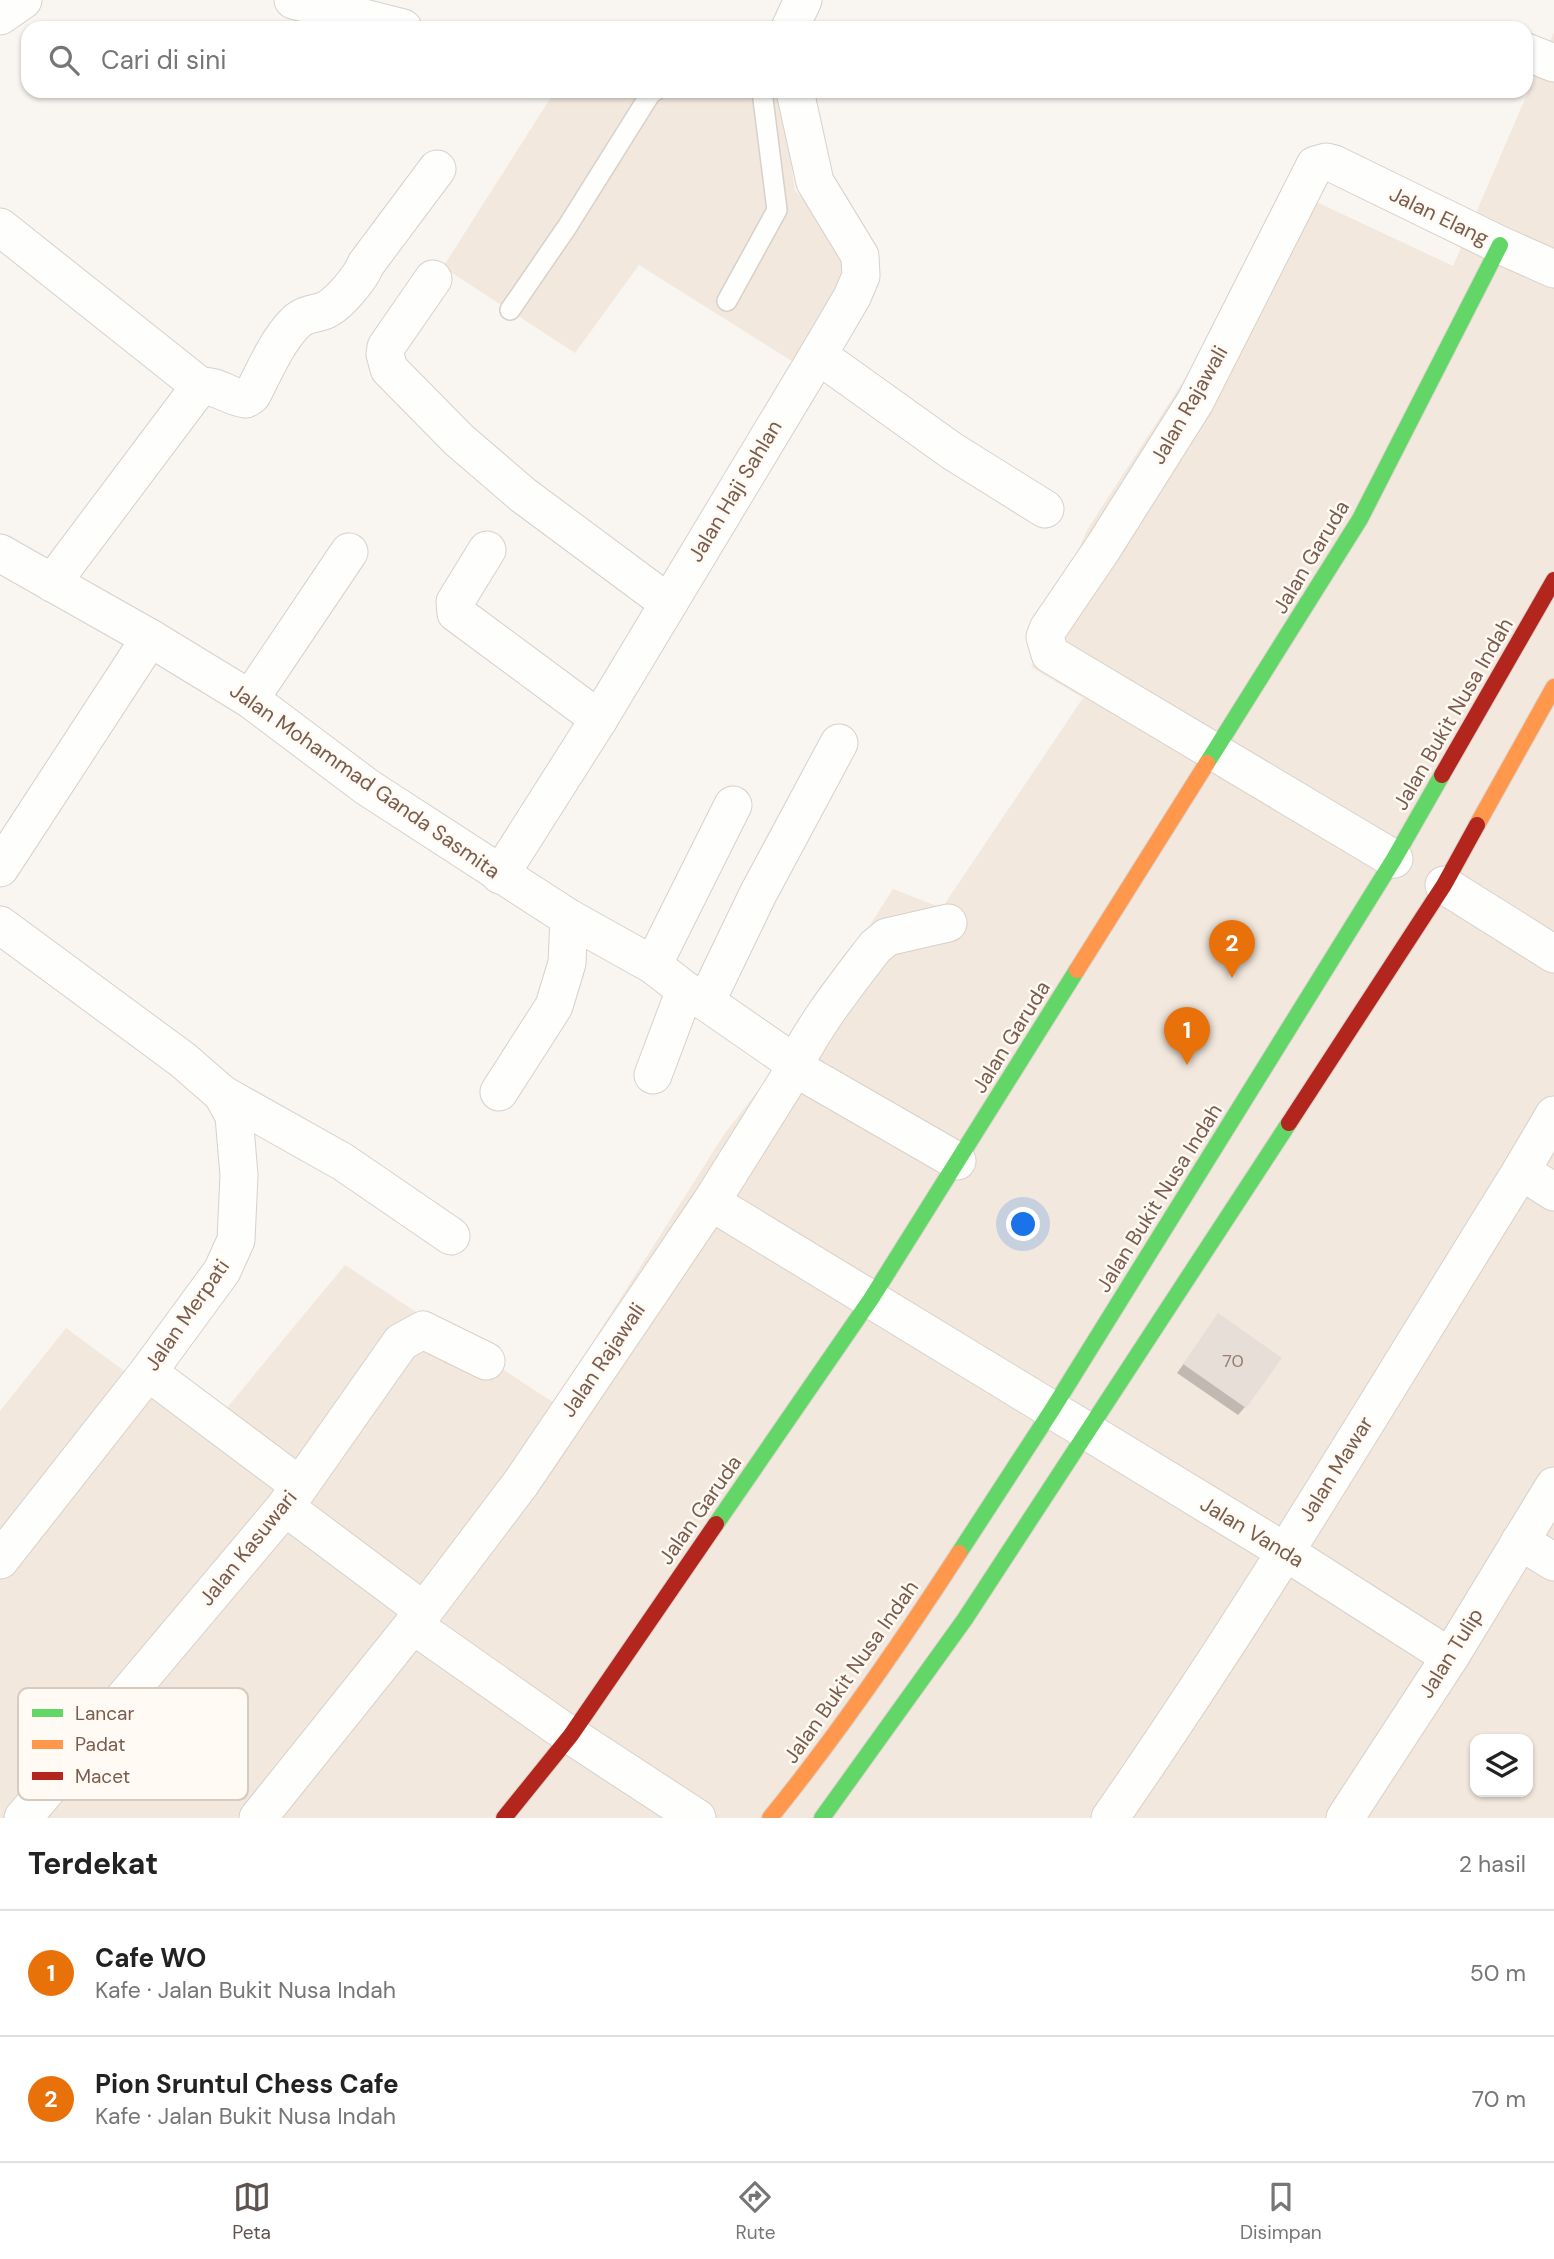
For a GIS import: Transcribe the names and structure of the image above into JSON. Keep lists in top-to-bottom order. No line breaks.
{"streets":{"street":["Jalan Elang","Jalan Rajawali","Jalan Haji Sahlan","Jalan Garuda","Jalan Bukit Nusa Indah","Jalan Mohammad Ganda Sasmita","Jalan Merpati","Jalan Mawar","Jalan Vanda","Jalan Kasuwari","Jalan Tulip"]},"crossings":[["Jalan Elang","Jalan Rajawali"],["Jalan Elang","Jalan Garuda"],["Jalan Rajawali","Jalan Garuda"],["Jalan Rajawali","Jalan Mohammad Ganda Sasmita"],["Jalan Rajawali","Jalan Vanda"],["Jalan Haji Sahlan","Jalan Mohammad Ganda Sasmita"],["Jalan Garuda","Jalan Mohammad Ganda Sasmita"],["Jalan Garuda","Jalan Vanda"],["Jalan Bukit Nusa Indah","Jalan Vanda"],["Jalan Mawar","Jalan Vanda"],["Jalan Vanda","Jalan Tulip"]],"house_numbers":["70"],"legend":["Lancar","Padat","Macet"],"page":{"search":"Cari di sini","pins":["2","1"],"heading":["Terdekat","2 hasil"],"list":[{"mark":"1","name":"Cafe WO","note":"Kafe · Jalan Bukit Nusa Indah","value":"50 m"},{"mark":"2","name":"Pion Sruntul Chess Cafe","note":"Kafe · Jalan Bukit Nusa Indah","value":"70 m"}],"nav":["Peta","Rute","Disimpan"]}}
